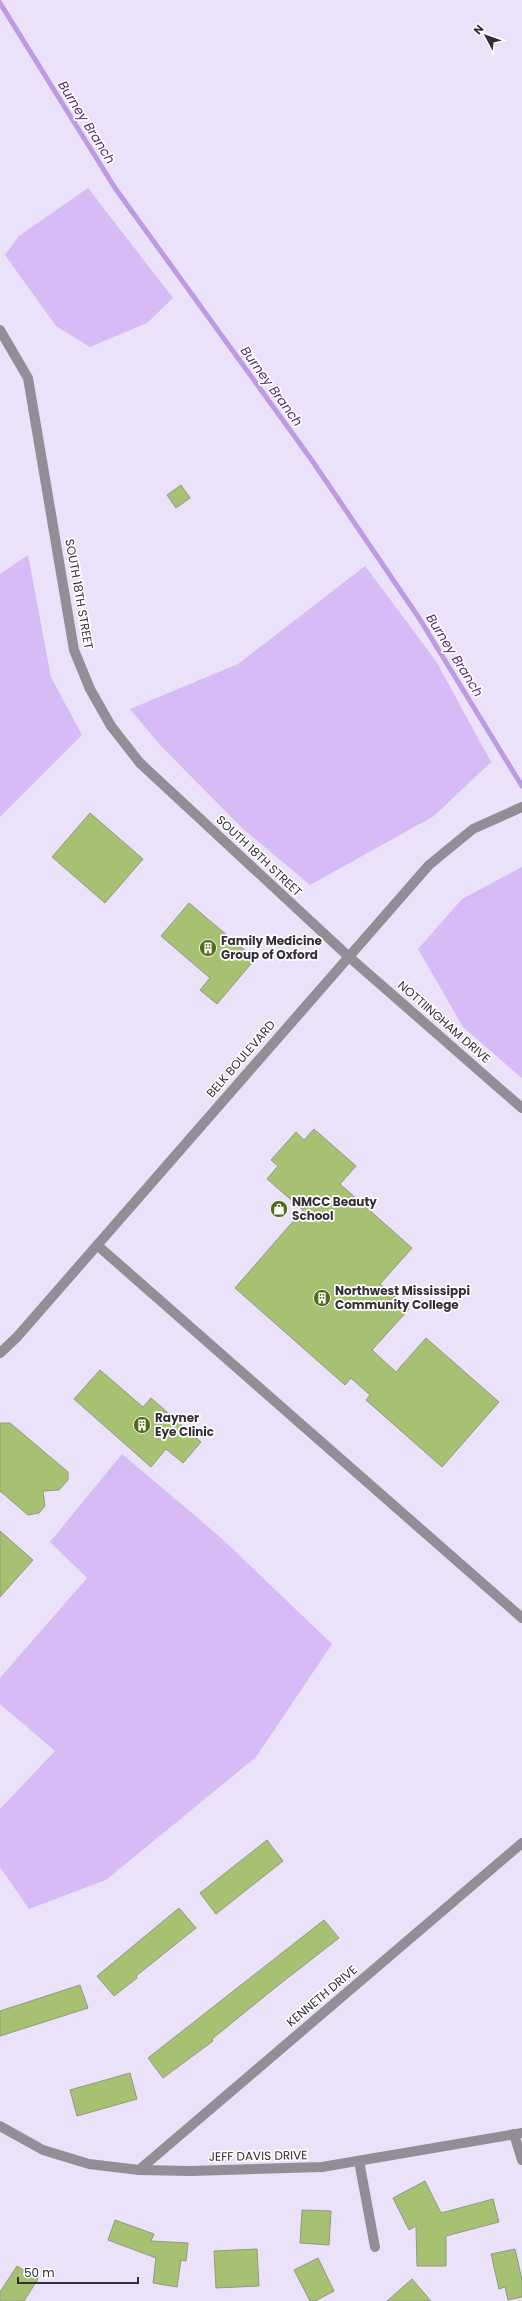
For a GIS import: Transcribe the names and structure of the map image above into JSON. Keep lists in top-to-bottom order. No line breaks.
{"streets":{"street":["SOUTH 18TH STREET","NOTTIINGHAM DRIVE","BELK BOULEVARD","KENNETH DRIVE","JEFF DAVIS DRIVE"]},"crossings":[["SOUTH 18TH STREET","NOTTIINGHAM DRIVE"],["SOUTH 18TH STREET","BELK BOULEVARD"],["NOTTIINGHAM DRIVE","BELK BOULEVARD"],["KENNETH DRIVE","JEFF DAVIS DRIVE"]],"water":["Burney Branch"],"places":{"building":["Family Medicine Group of Oxford","Northwest Mississippi Community College","Rayner Eye Clinic"],"shop":["NMCC Beauty School"]},"scale_bar":"50 m","north":"top left"}
